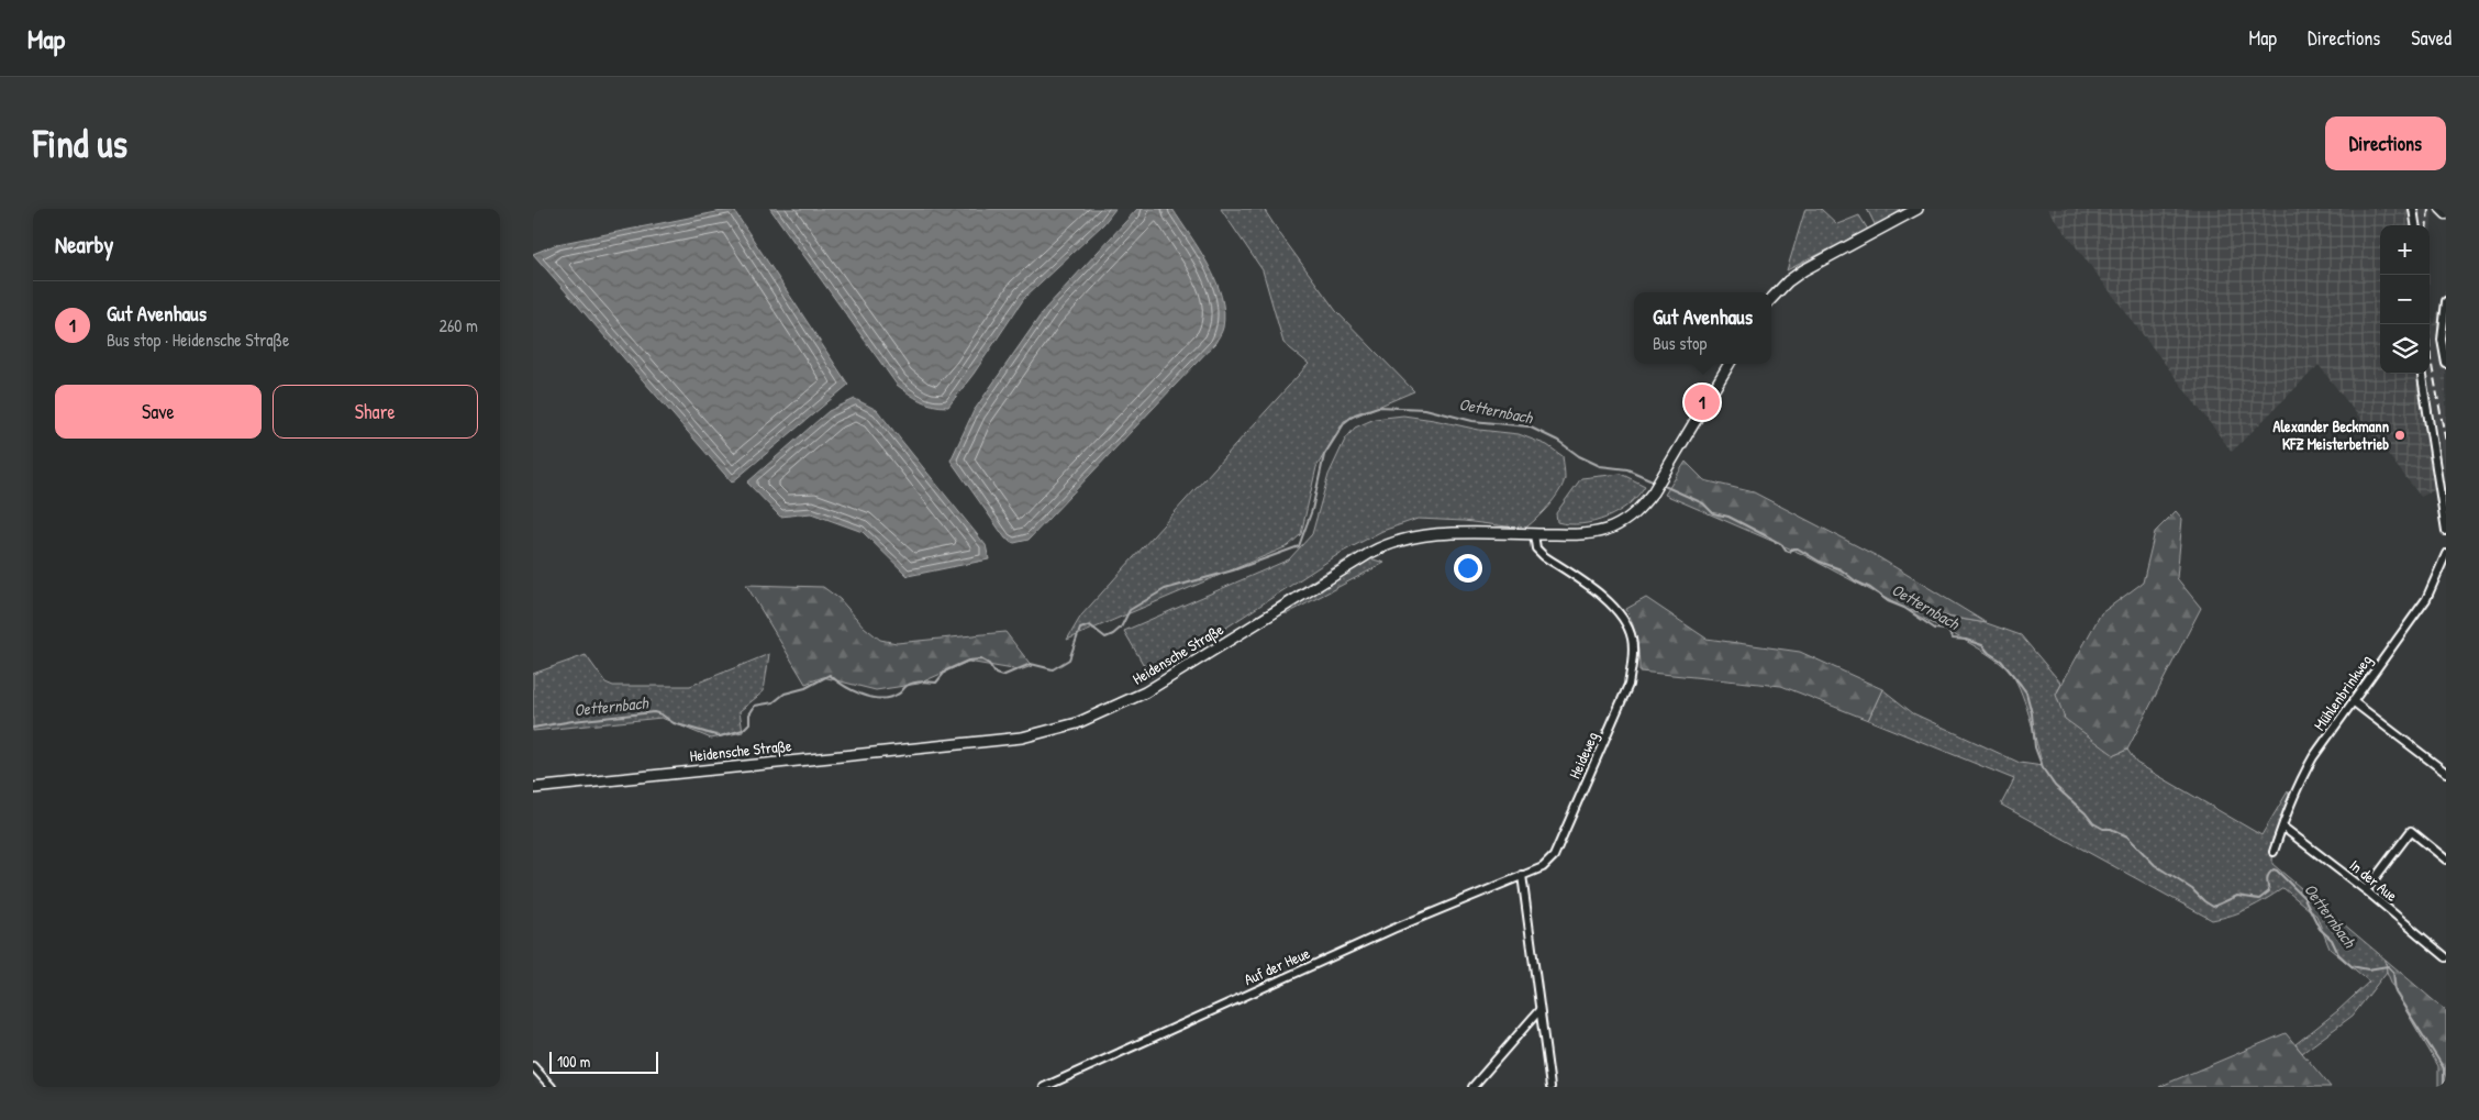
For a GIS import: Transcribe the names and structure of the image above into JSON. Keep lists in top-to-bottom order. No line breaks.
{"streets":{"main road":["Heidensche Straße"],"street":["Mühlenbrinkweg","Heideweg","In der Aue","Auf der Heue"]},"crossings":[["Heidensche Straße","Heideweg"],["Mühlenbrinkweg","In der Aue"],["Heideweg","Auf der Heue"]],"water":["Oetternbach"],"places":["Alexander Beckmann KFZ Meisterbetrieb"],"scale_bar":"100 m","page":{"header":"Map","nav":["Map","Directions","Saved"],"buttons":["Directions",["Save","Share"]],"title":"Find us","heading":"Nearby","map_buttons":["+","−"],"list":[{"mark":"1","name":"Gut Avenhaus","note":"Bus stop · Heidensche Straße","value":"260 m"}],"popup":["Gut Avenhaus","Bus stop"],"pins":"1","scale":"100 m"}}
